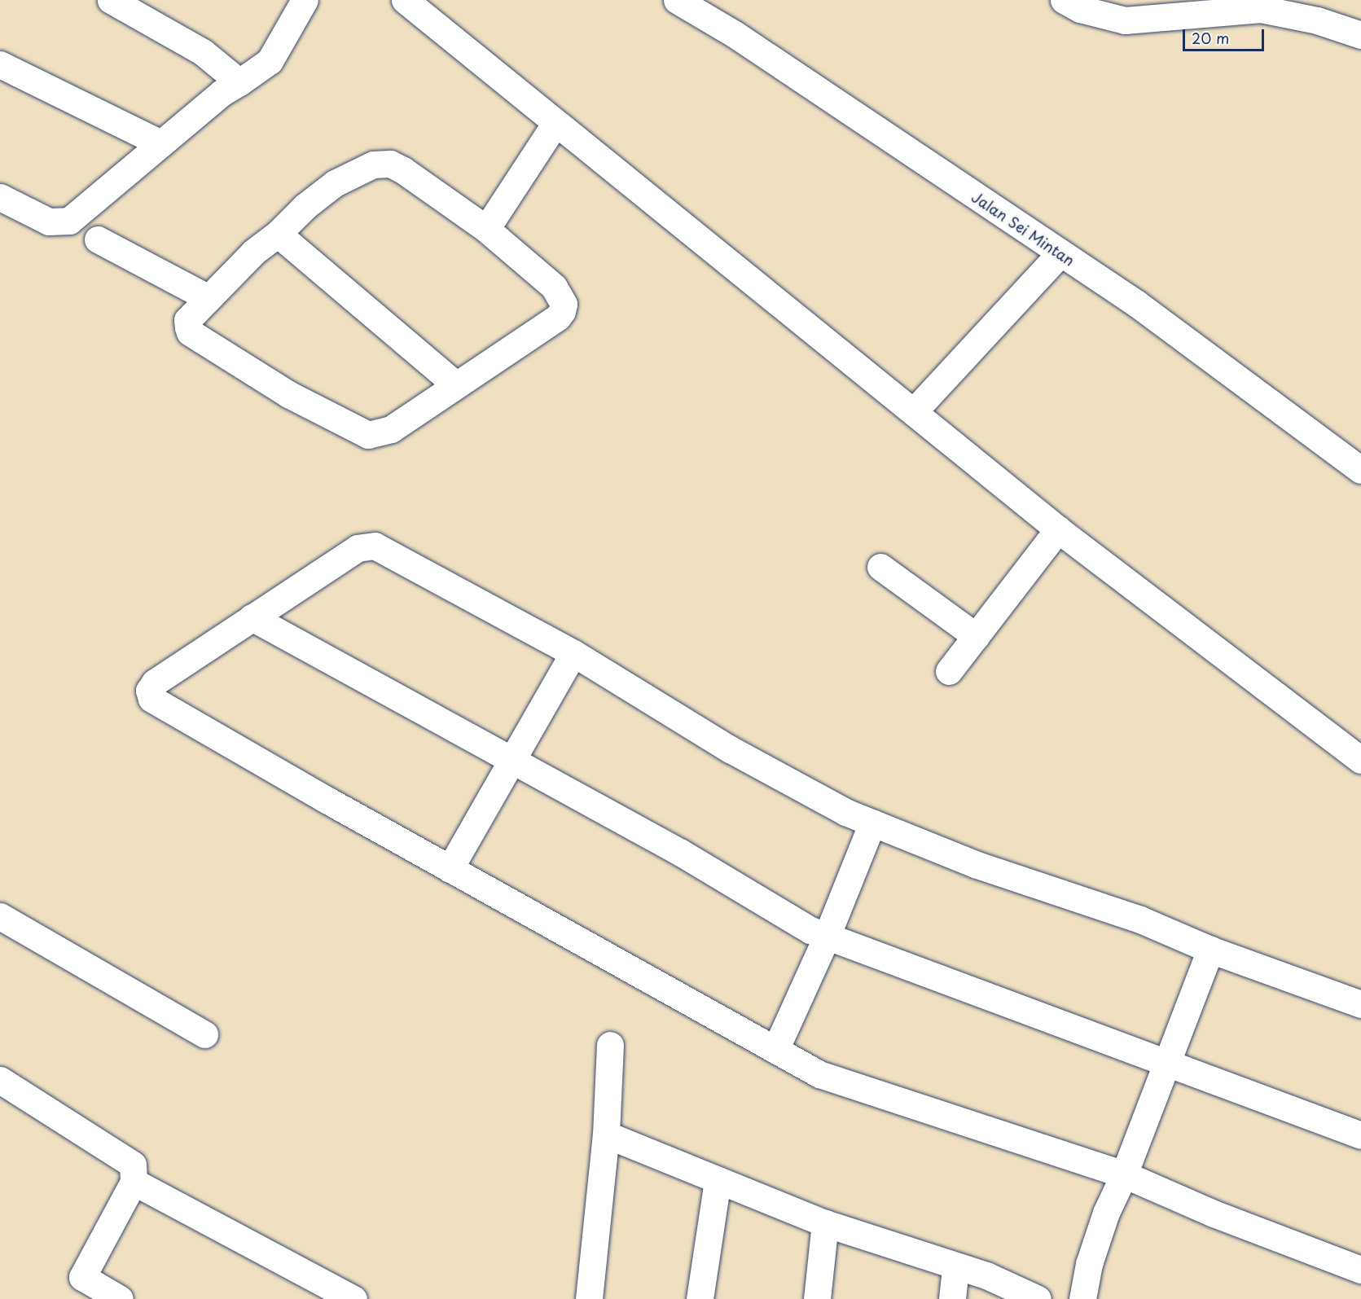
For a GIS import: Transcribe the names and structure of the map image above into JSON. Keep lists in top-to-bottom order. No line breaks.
{"streets":{"street":["Jalan Sei Mintan"]},"scale_bar":"20 m"}
